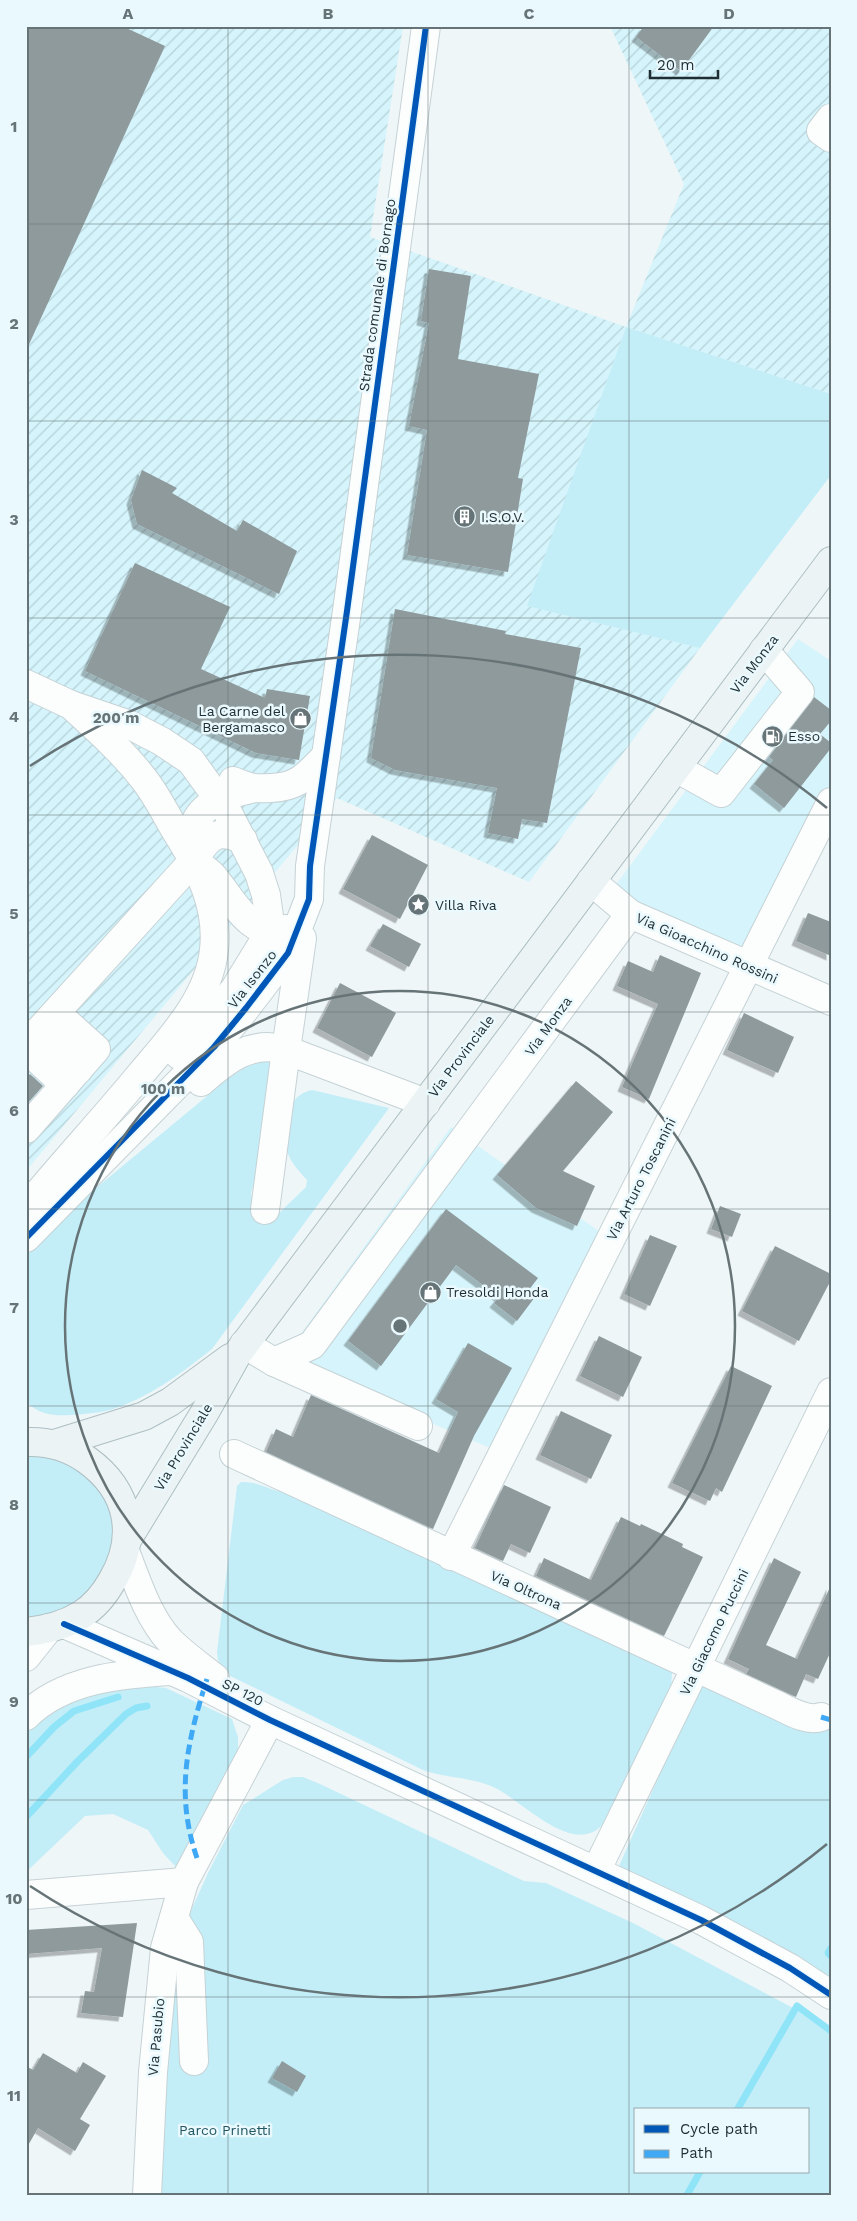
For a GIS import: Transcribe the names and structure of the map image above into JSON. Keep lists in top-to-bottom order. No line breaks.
{"streets":{"main road":["Via Monza","Via Provinciale"],"street":["Strada comunale di Bornago","Via Gioacchino Rossini","Via Isonzo","Via Arturo Toscanini","Via Oltrona","Via Giacomo Puccini","SP 120","Via Pasubio"]},"crossings":[["Strada comunale di Bornago","Via Isonzo"],["Via Monza","Via Gioacchino Rossini"],["Via Monza","Via Provinciale"],["Via Gioacchino Rossini","Via Provinciale"],["Via Gioacchino Rossini","Via Arturo Toscanini"],["Via Arturo Toscanini","Via Oltrona"],["Via Oltrona","Via Giacomo Puccini"],["Via Giacomo Puccini","SP 120"],["SP 120","Via Pasubio"]],"parks":["Parco Prinetti"],"places":{"building":["I.S.O.V."],"shop":["La Carne del Bergamasco","Tresoldi Honda"],"fuel station":["Esso"],"place":["Villa Riva"]},"legend":["Cycle path","Path"],"scale_bar":"20 m","grid":{"columns":["A","B","C","D"],"rows":["1","2","3","4","5","6","7","8","9","10","11"]},"rings":["200 m","100 m"]}
